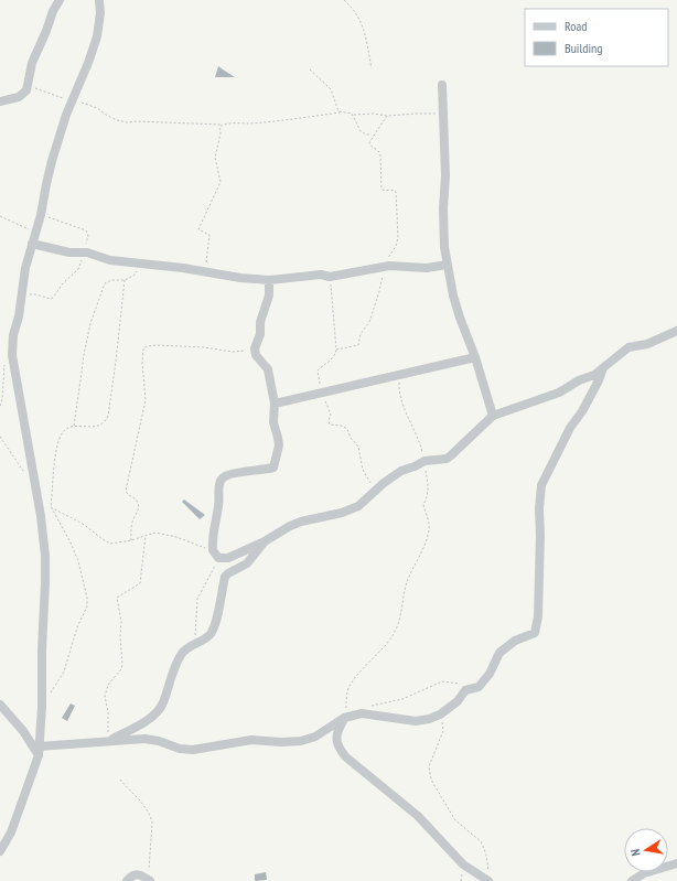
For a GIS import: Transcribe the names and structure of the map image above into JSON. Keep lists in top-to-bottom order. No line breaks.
{"legend":["Road","Building"],"north":"left"}
